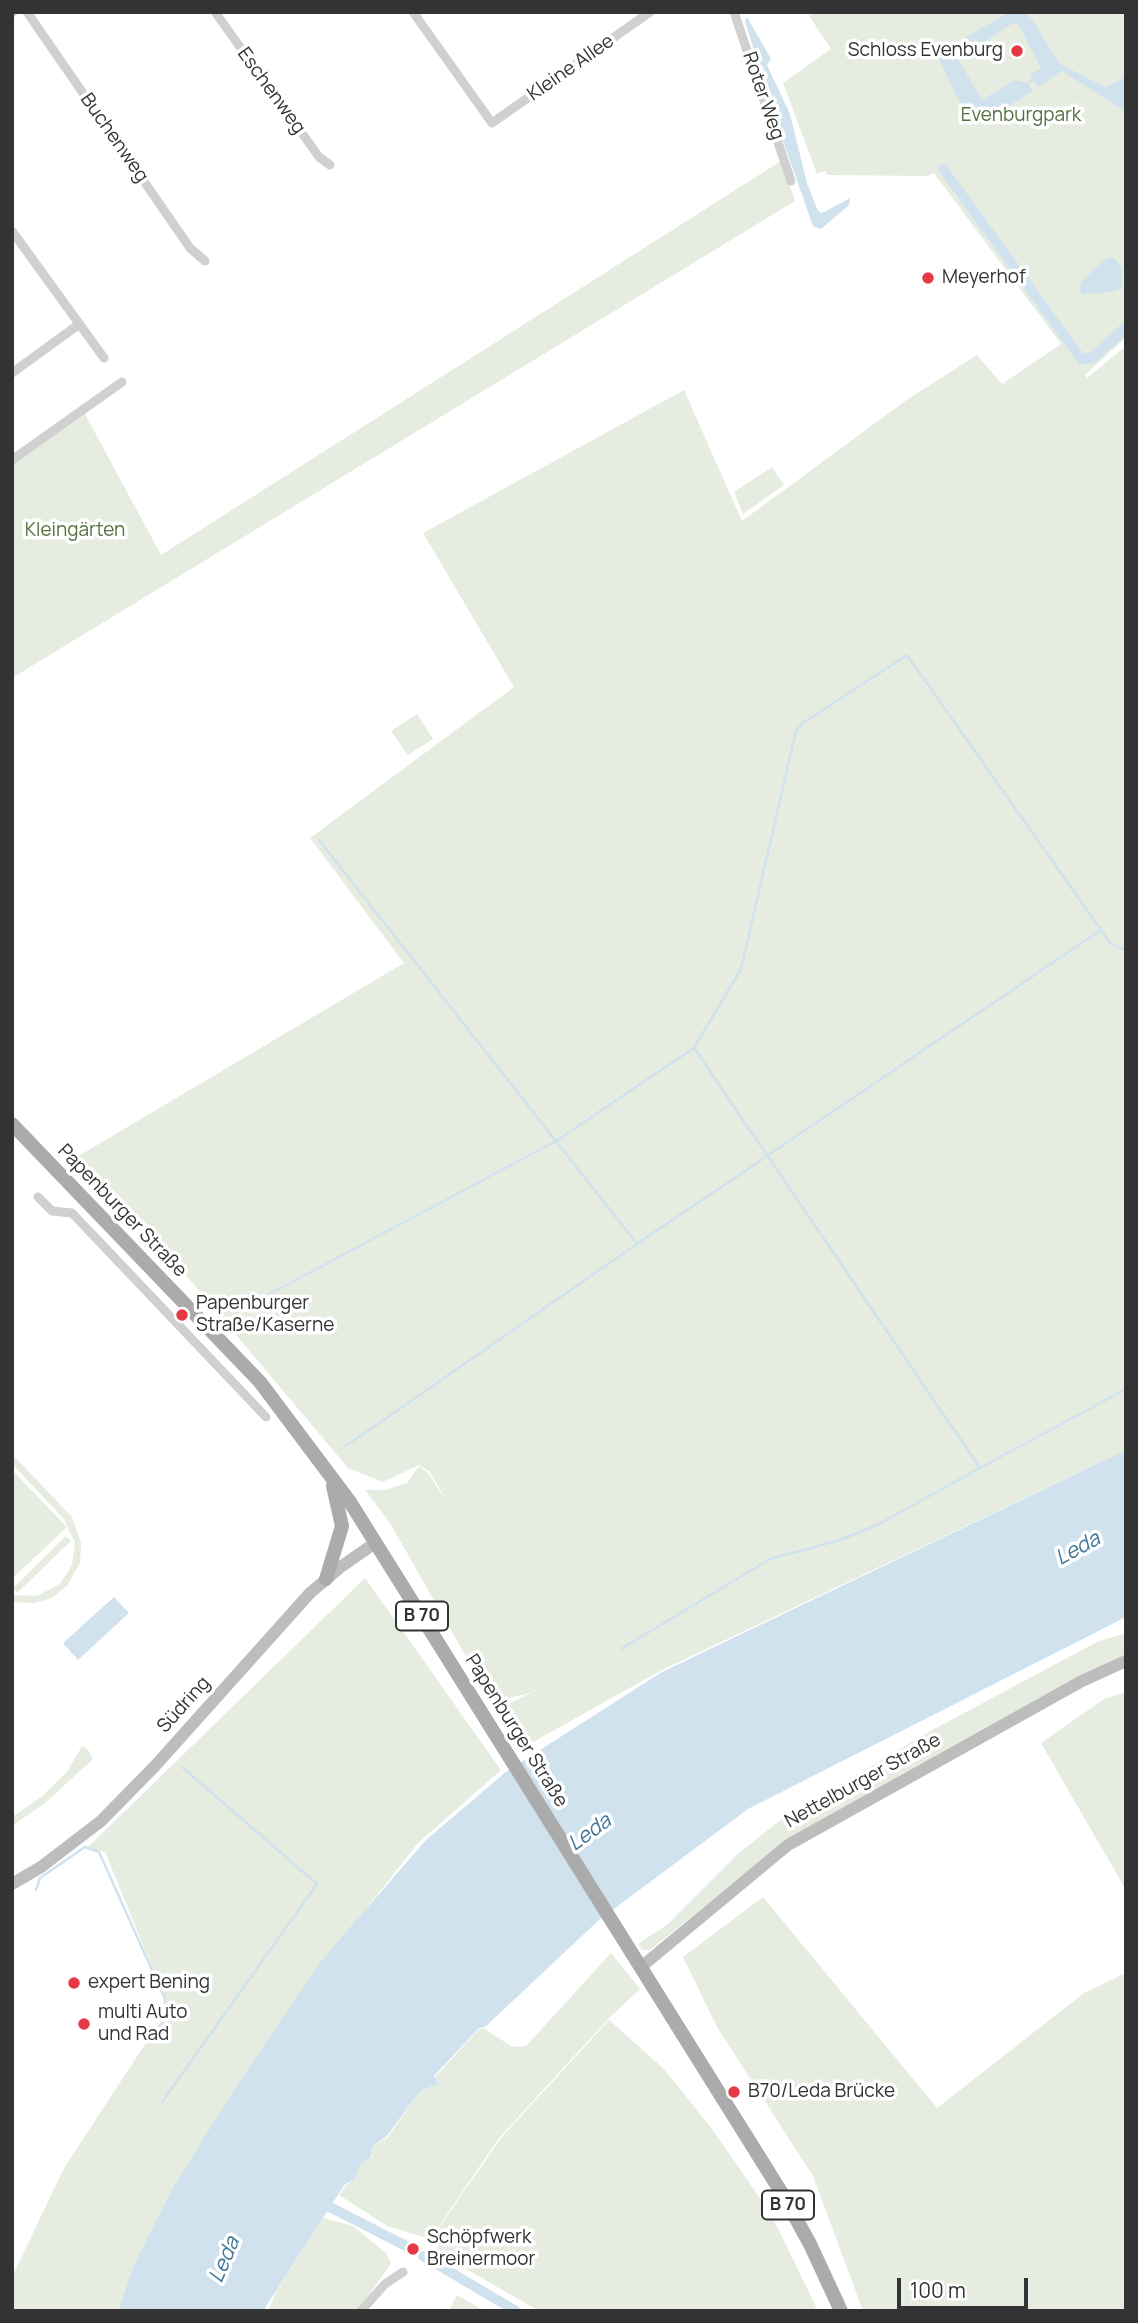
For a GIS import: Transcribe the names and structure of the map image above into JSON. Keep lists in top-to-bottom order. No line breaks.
{"streets":{"main road":["Papenburger Straße","B 70"],"street":["Kleine Allee","Eschenweg","Roter Weg","Buchenweg","Südring","Nettelburger Straße"]},"crossings":[["Papenburger Straße","Südring"],["Papenburger Straße","Nettelburger Straße"]],"water":["Leda"],"parks":["Evenburgpark","Kleingärten"],"places":["Schloss Evenburg","Meyerhof","Papenburger Straße/Kaserne","expert Bening","multi Auto und Rad","B70/Leda Brücke","Schöpfwerk Breinermoor"],"scale_bar":"100 m"}
